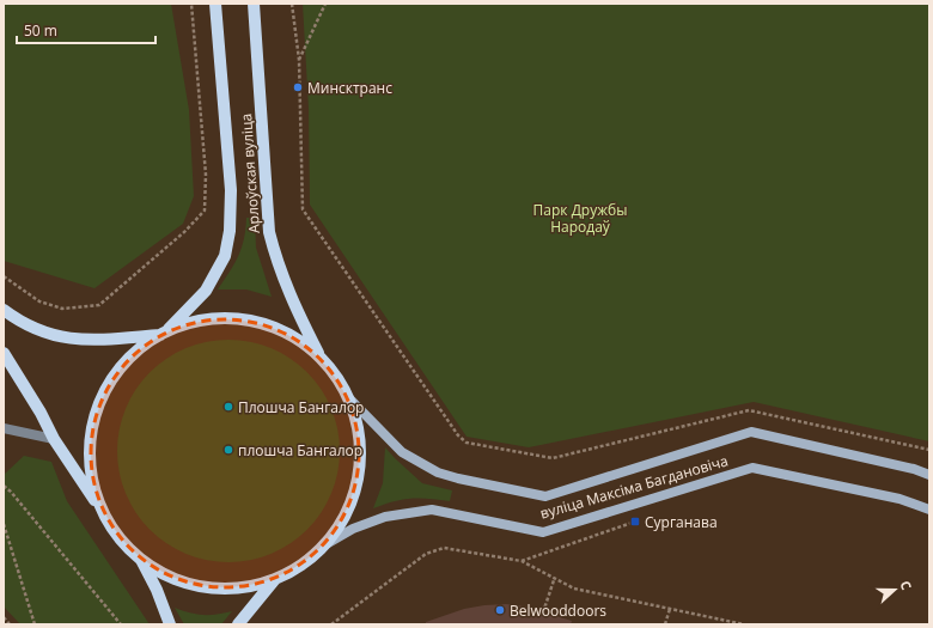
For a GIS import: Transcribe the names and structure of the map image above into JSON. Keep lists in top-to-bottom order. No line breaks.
{"streets":{"main road":["Арлоўская вуліца","вуліца Максіма Багдановіча"]},"parks":["Парк Дружбы Народаў"],"places":{"other":["Минсктранс","Плошча Бангалор","плошча Бангалор","Belwooddoors"],"transit":["Сурганава"]},"scale_bar":"50 m","north":"right"}
